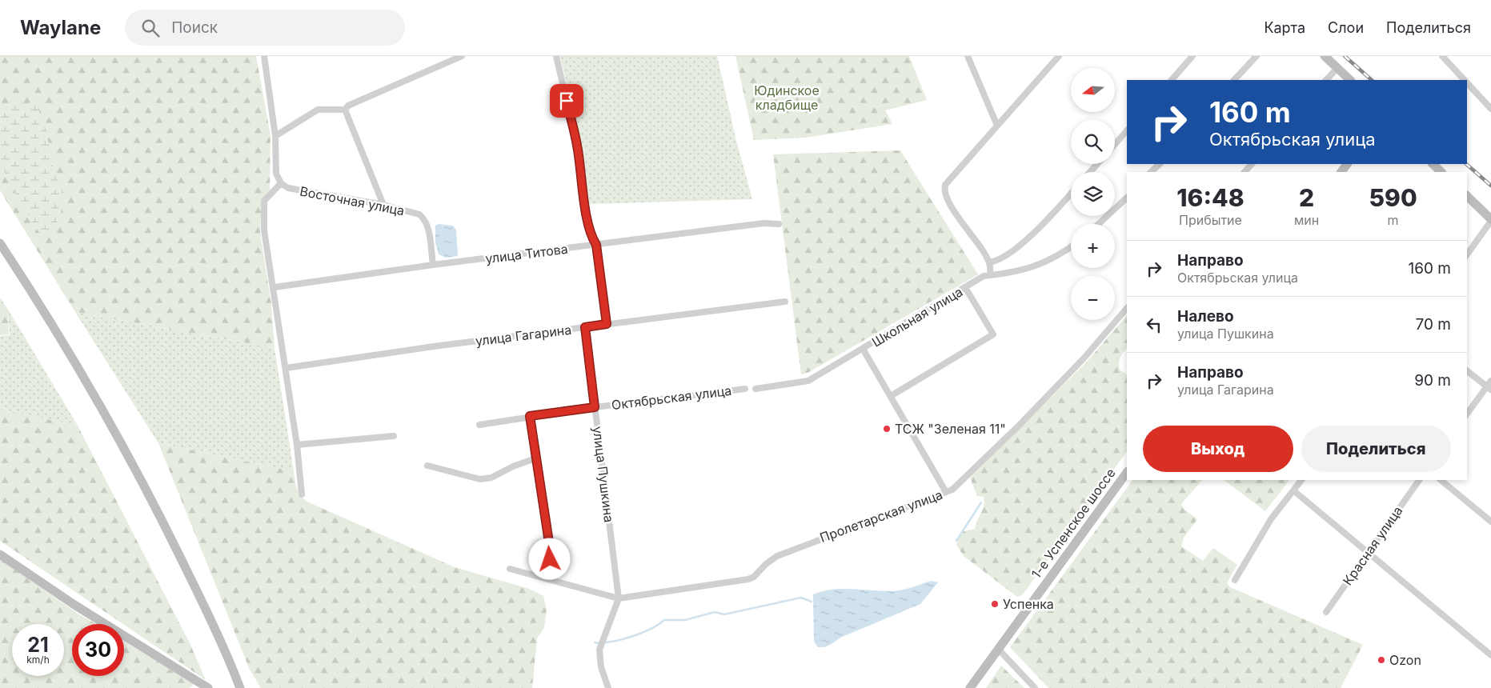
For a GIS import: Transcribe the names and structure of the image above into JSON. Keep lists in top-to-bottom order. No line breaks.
{"streets":{"main road":["1-е Успенское шоссе"],"street":["Восточная улица","улица Титова","Школьная улица","улица Гагарина","Октябрьская улица","улица Пушкина","Пролетарская улица","Красная улица"]},"crossings":[["Восточная улица","улица Титова"],["улица Гагарина","улица Пушкина"],["Октябрьская улица","улица Пушкина"],["улица Пушкина","Пролетарская улица"]],"parks":["Юдинское кладбище"],"places":["ТСЖ \"Зеленая 11\"","Успенка","Ozon"],"north":"left","page":{"header":"Waylane","search":"Поиск","nav":["Карта","Слои","Поделиться"],"map_buttons":["+","−"],"turn":["160 m","Октябрьская улица"],"eta":["16:48","Прибытие","2","мин","590","m"],"list":[{"name":"Направо","note":"Октябрьская улица","value":"160 m"},{"name":"Налево","note":"улица Пушкина","value":"70 m"},{"name":"Направо","note":"улица Гагарина","value":"90 m"}],"buttons":["Выход","Поделиться"],"speed":"21 km/h","limit":"30"}}
